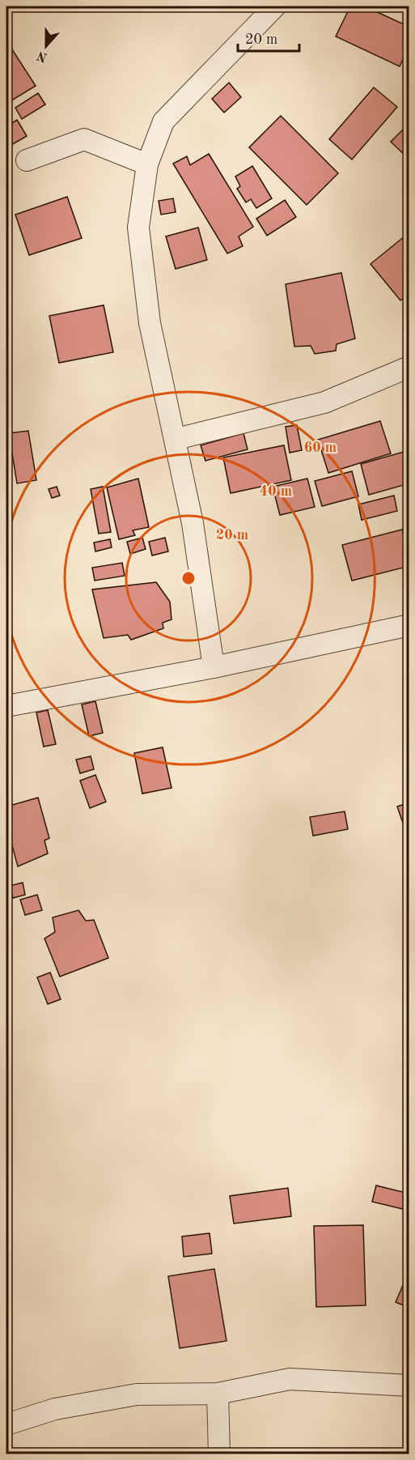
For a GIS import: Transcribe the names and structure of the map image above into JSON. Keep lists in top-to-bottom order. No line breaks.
{"scale_bar":"20 m","north":"bottom","rings":["60 m","40 m","20 m"]}
